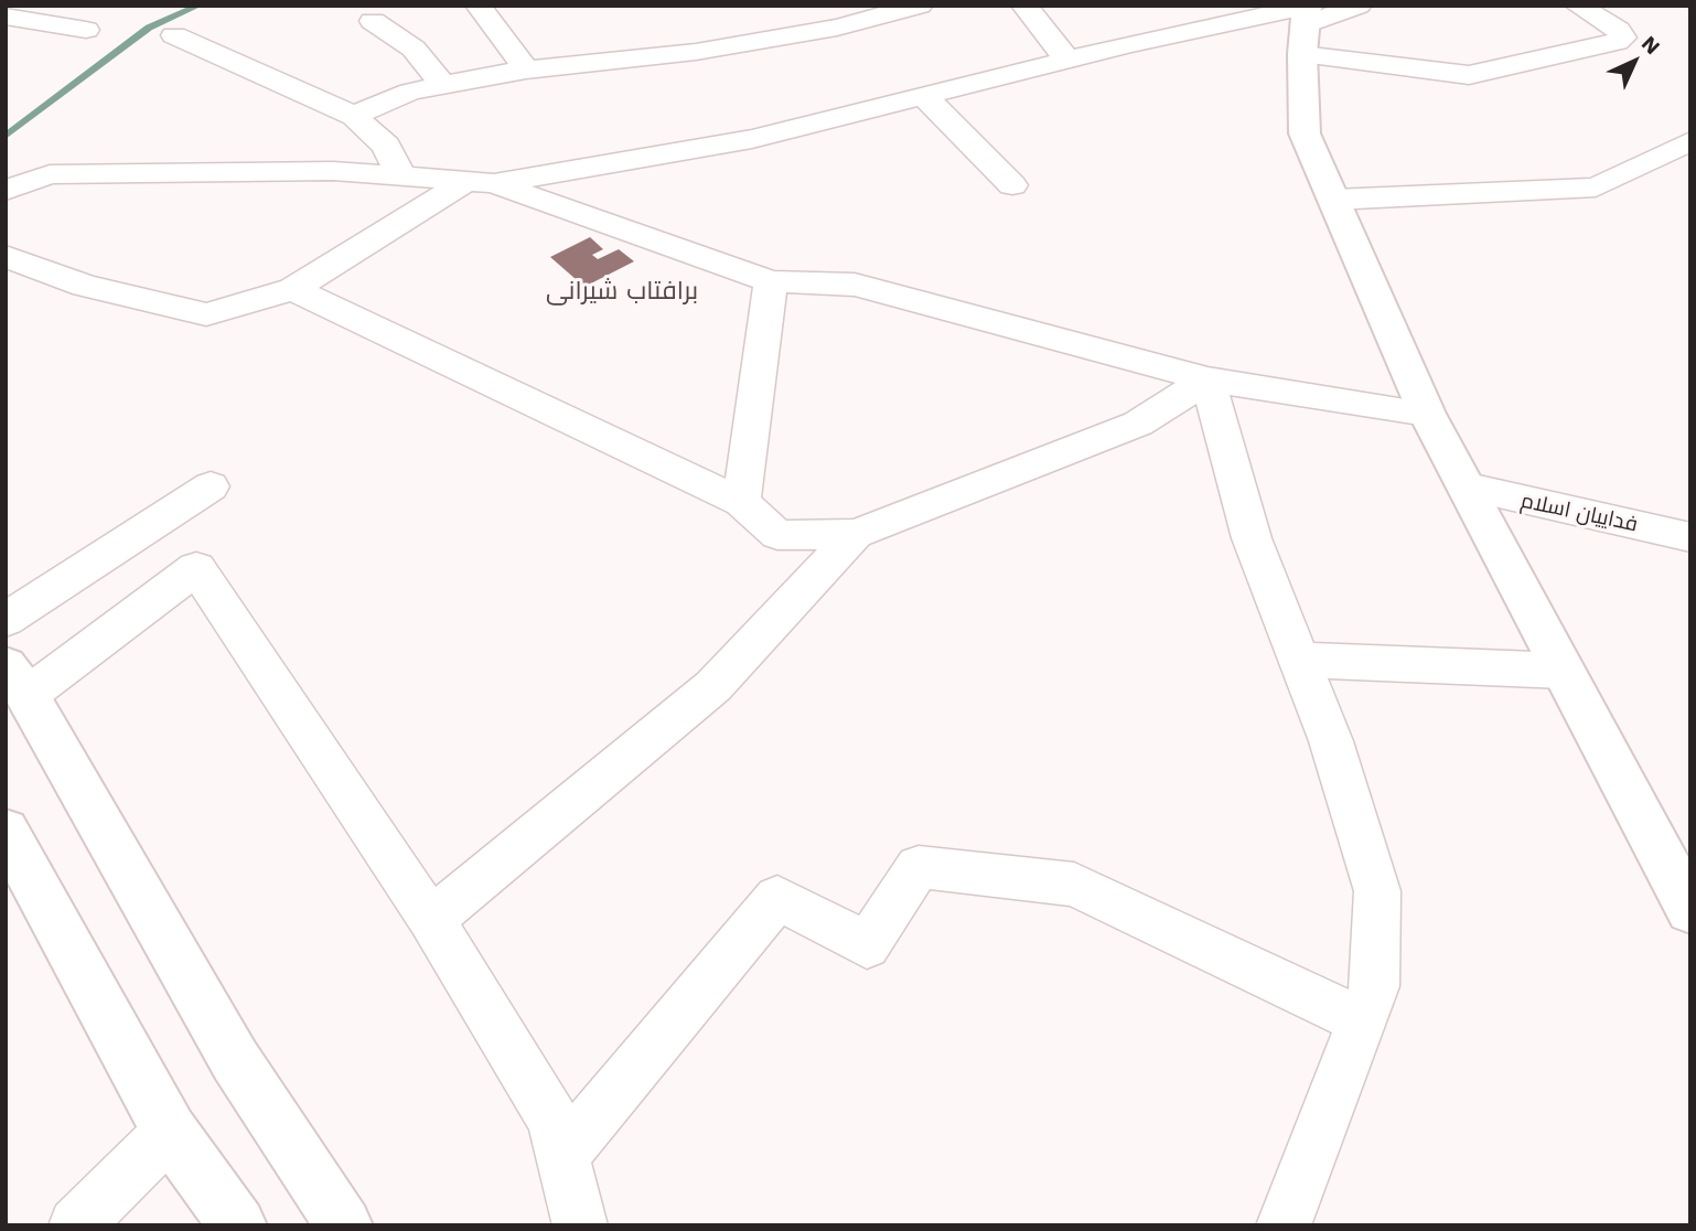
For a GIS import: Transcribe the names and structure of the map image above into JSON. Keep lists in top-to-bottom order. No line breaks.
{"streets":{"street":["فداییان اسلام"]},"districts":["برافتاب شیرانی"],"north":"top right"}
